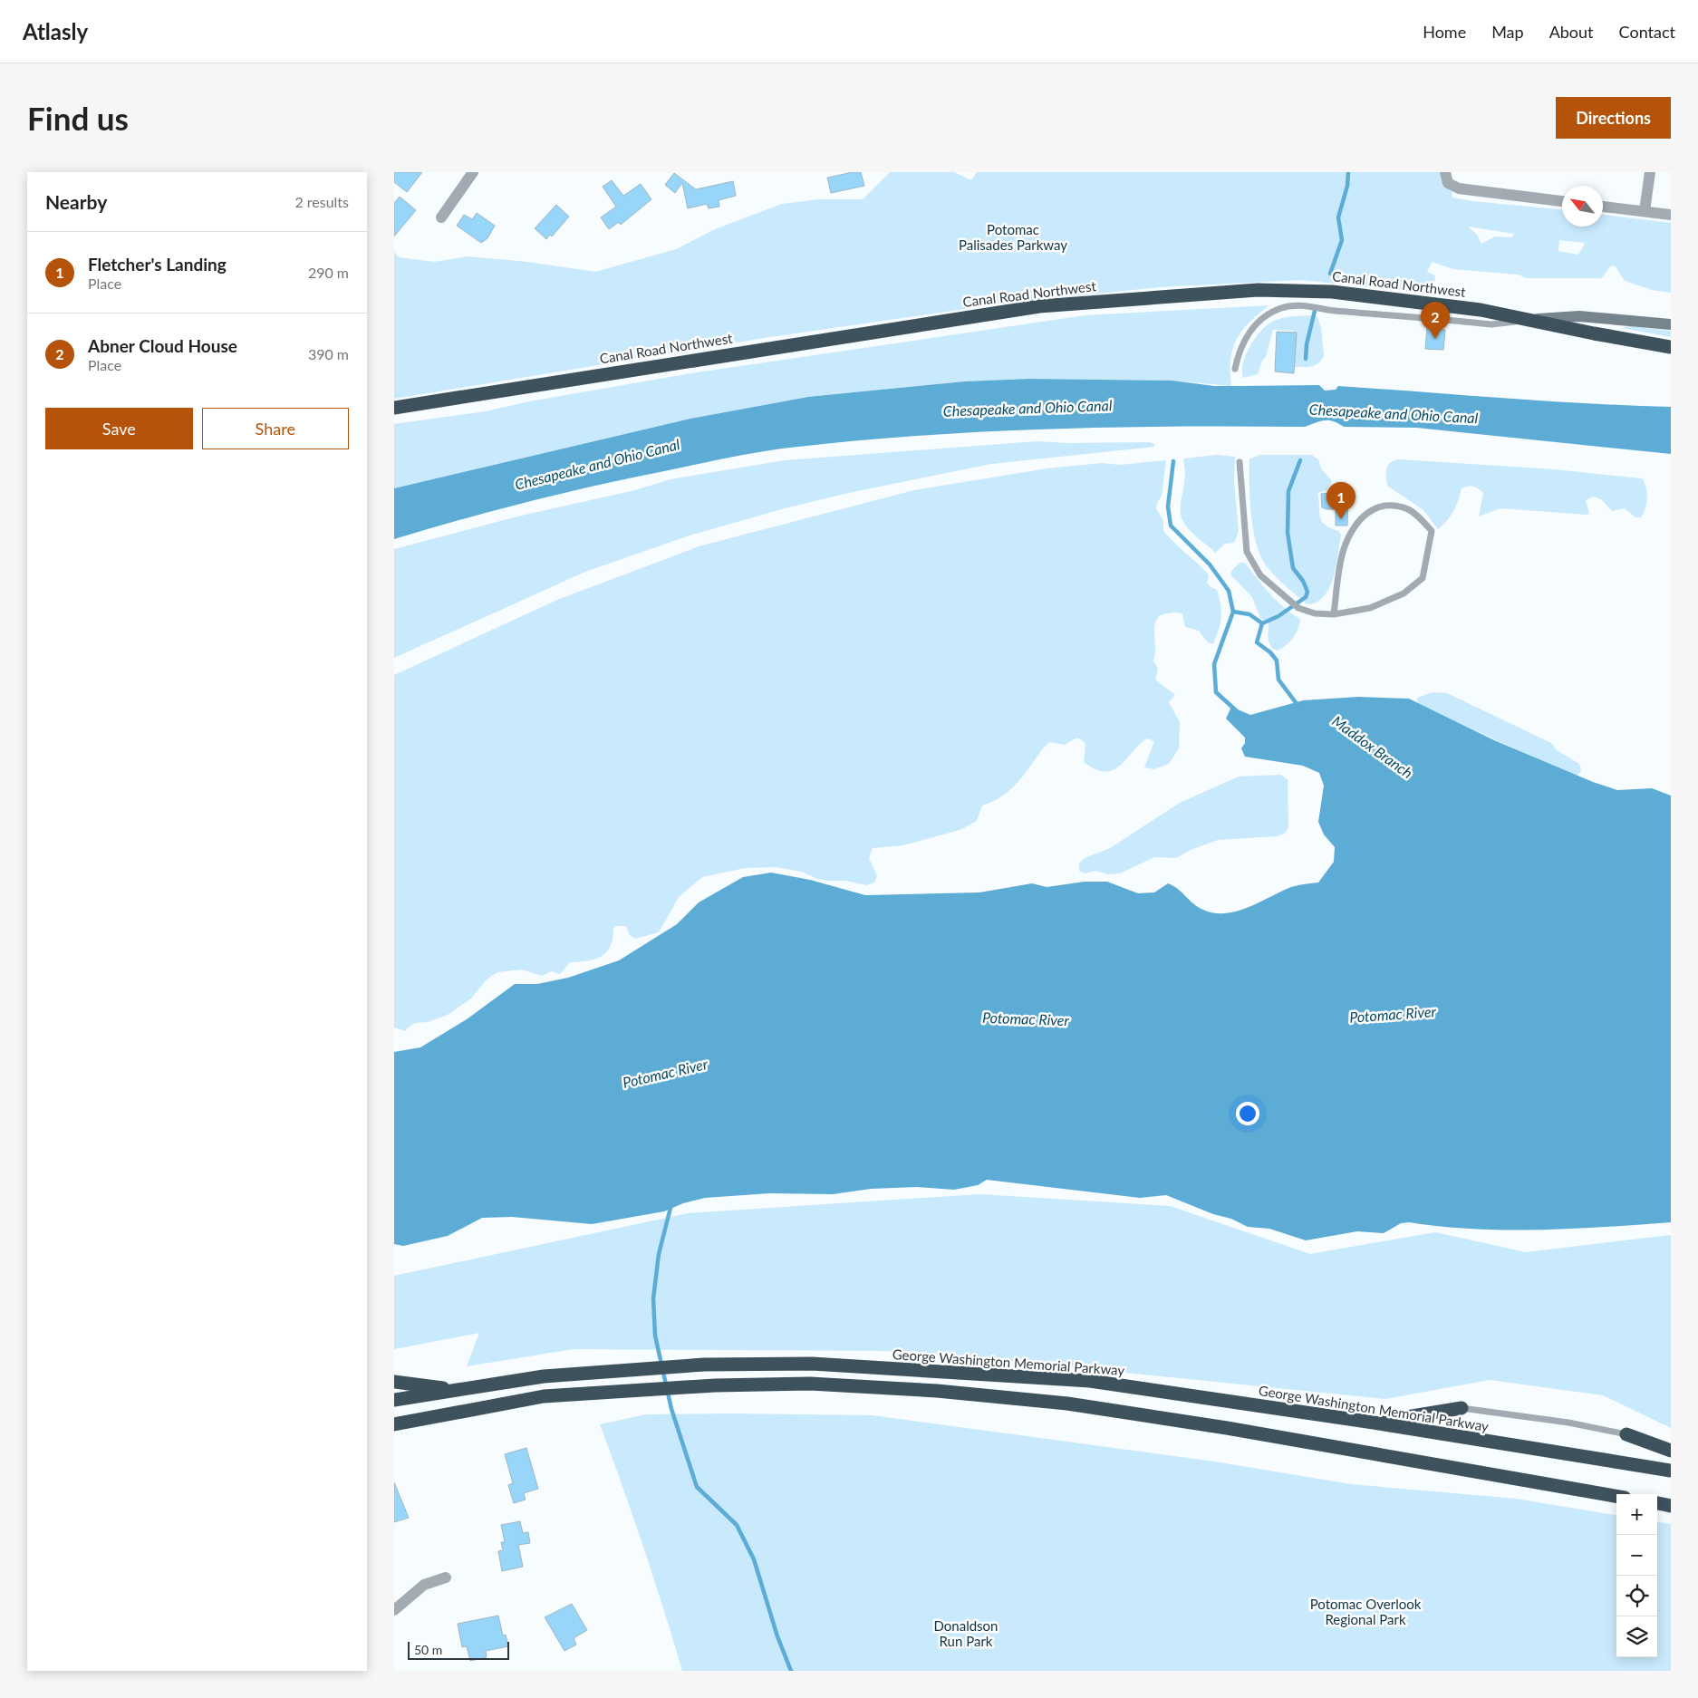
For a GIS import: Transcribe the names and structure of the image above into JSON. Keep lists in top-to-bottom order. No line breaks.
{"streets":{"highway":["Canal Road Northwest","George Washington Memorial Parkway"]},"water":["Chesapeake and Ohio Canal","Maddox Branch","Potomac River"],"parks":["Potomac Palisades Parkway","Potomac Overlook Regional Park","Donaldson Run Park"],"scale_bar":"50 m","north":"top left","page":{"header":"Atlasly","nav":["Home","Map","About","Contact"],"buttons":["Directions",["Save","Share"]],"title":"Find us","heading":["Nearby","2 results"],"list":[{"mark":"1","name":"Fletcher's Landing","note":"Place","value":"290 m"},{"mark":"2","name":"Abner Cloud House","note":"Place","value":"390 m"}],"pins":["2","1"],"map_buttons":["+","−"],"scale":"50 m"}}
